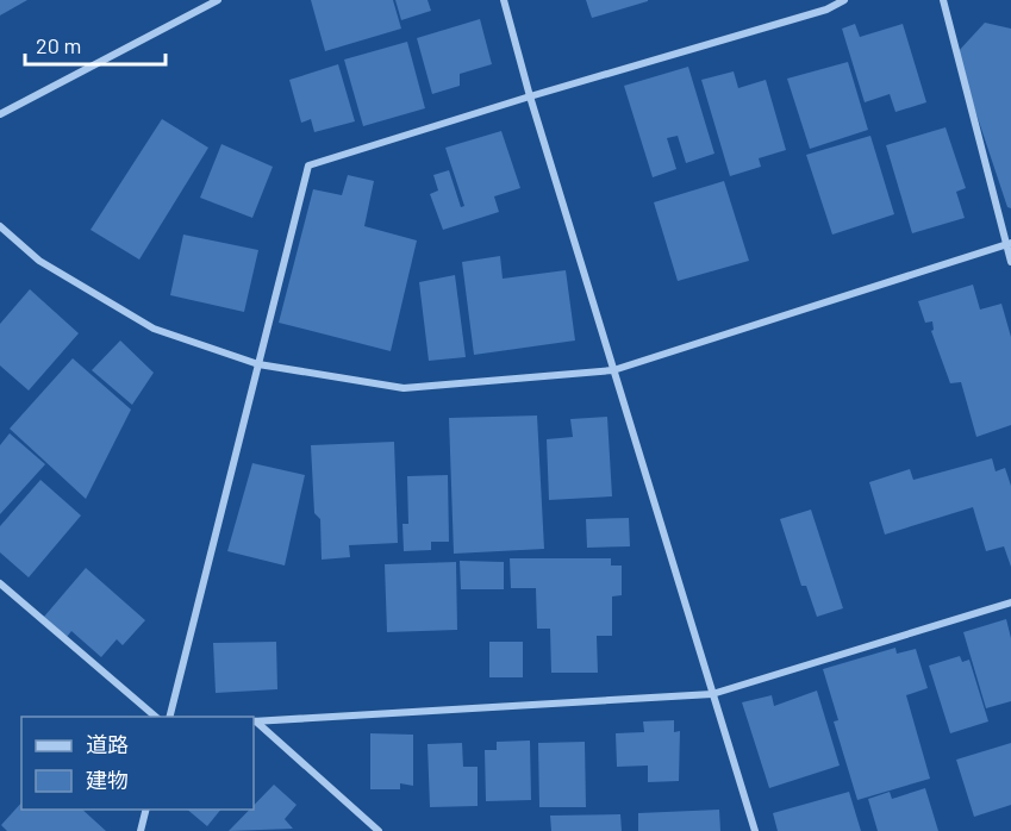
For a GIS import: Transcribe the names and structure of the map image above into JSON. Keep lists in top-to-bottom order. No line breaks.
{"legend":["道路","建物"],"scale_bar":"20 m"}
